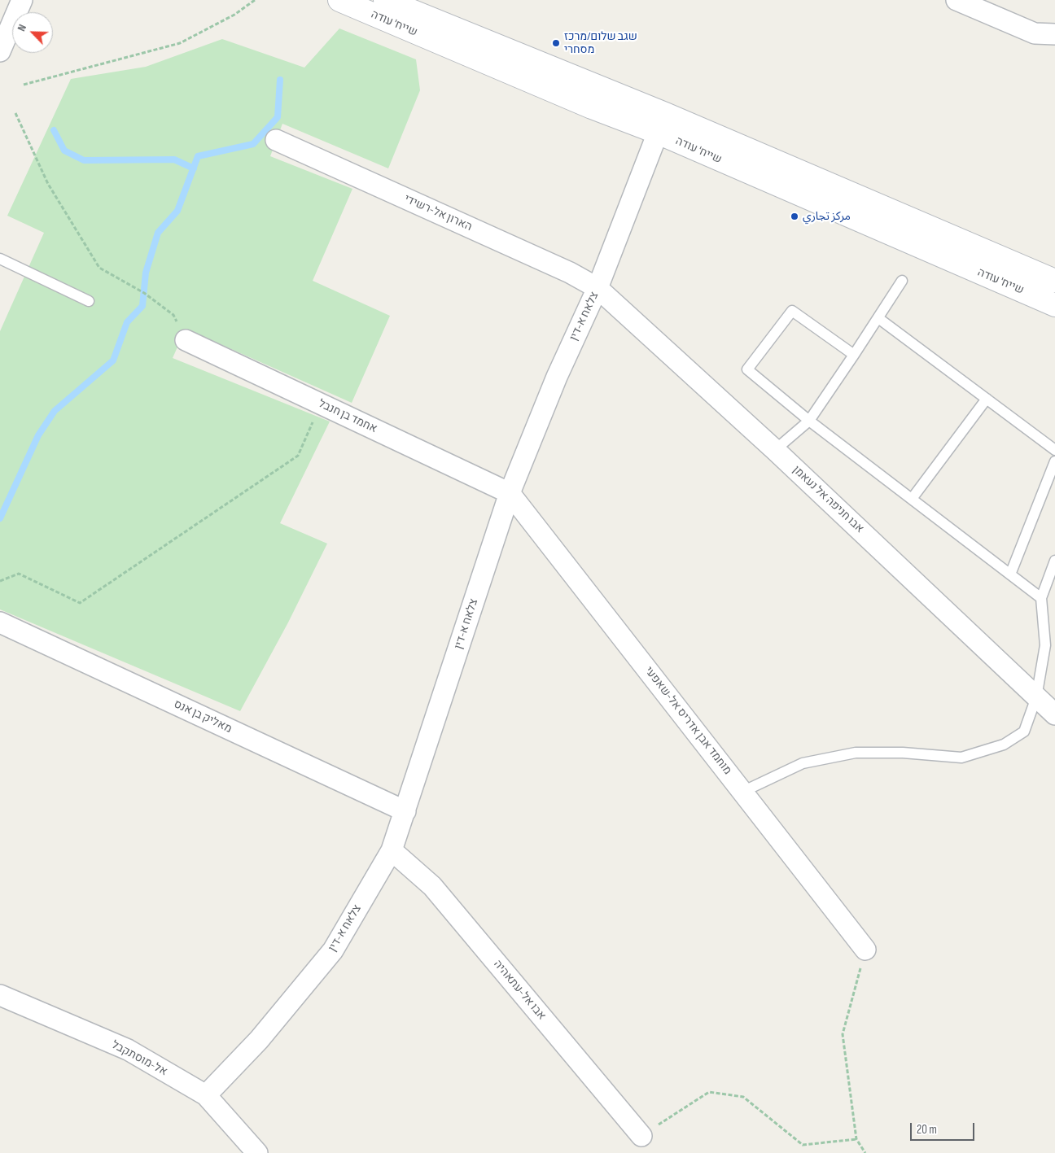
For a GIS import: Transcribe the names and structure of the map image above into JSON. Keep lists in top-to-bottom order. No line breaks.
{"streets":{"main road":["שייח' עודה"],"street":["הארון אל-רשידי","צלאח א-דין","אחמד בן חנבל","אבו חניפה אל נעאמן","מאליק בן אנס","מוחמד אבן אדריס אל-שאפעי","אבו אל-עתאהיה","אל-מוסתקבל"]},"crossings":[["שייח' עודה","צלאח א-דין"],["הארון אל-רשידי","צלאח א-דין"],["הארון אל-רשידי","אבו חניפה אל נעאמן"],["צלאח א-דין","אחמד בן חנבל"],["צלאח א-דין","אבו חניפה אל נעאמן"],["צלאח א-דין","מאליק בן אנס"],["צלאח א-דין","מוחמד אבן אדריס אל-שאפעי"],["צלאח א-דין","אבו אל-עתאהיה"],["צלאח א-דין","אל-מוסתקבל"],["אחמד בן חנבל","מוחמד אבן אדריס אל-שאפעי"]],"places":["שגב שלום/מרכז מסחרי","مركز تجاري"],"scale_bar":"20 m","north":"top left"}
